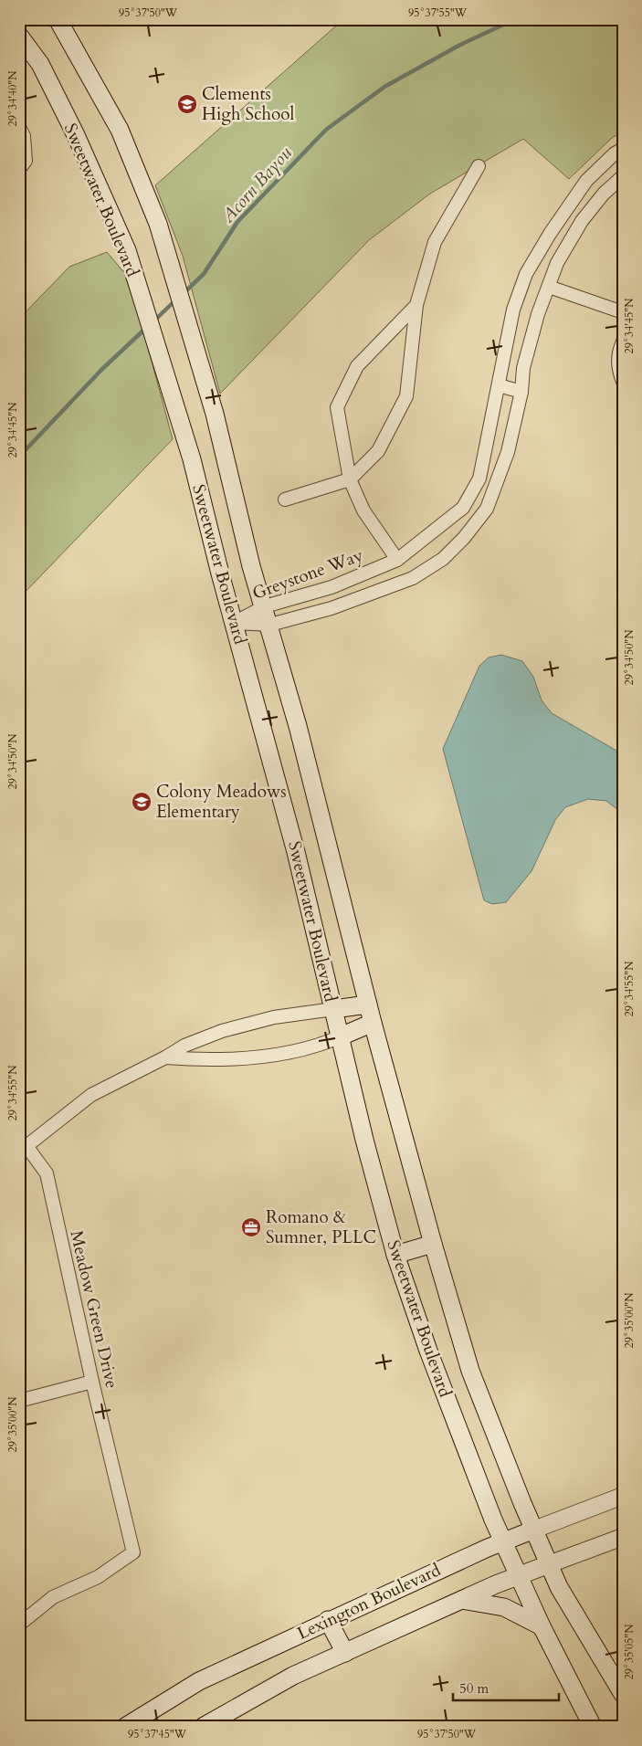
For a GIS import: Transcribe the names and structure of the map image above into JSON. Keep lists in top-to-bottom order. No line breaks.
{"streets":{"main road":["Sweetwater Boulevard","Lexington Boulevard"],"street":["Greystone Way","Meadow Green Drive"]},"crossings":[["Sweetwater Boulevard","Greystone Way"],["Sweetwater Boulevard","Lexington Boulevard"]],"water":["Acorn Bayou"],"places":{"school or university":["Clements High School","Colony Meadows Elementary"],"office":["Romano & Sumner, PLLC"]},"scale_bar":"50 m","coordinates":["95°37'50\"W","95°37'55\"W","29°34'40\"N","29°34'45\"N","29°34'50\"N","29°34'55\"N","29°35'00\"N","29°35'05\"N","95°37'45\"W"]}
